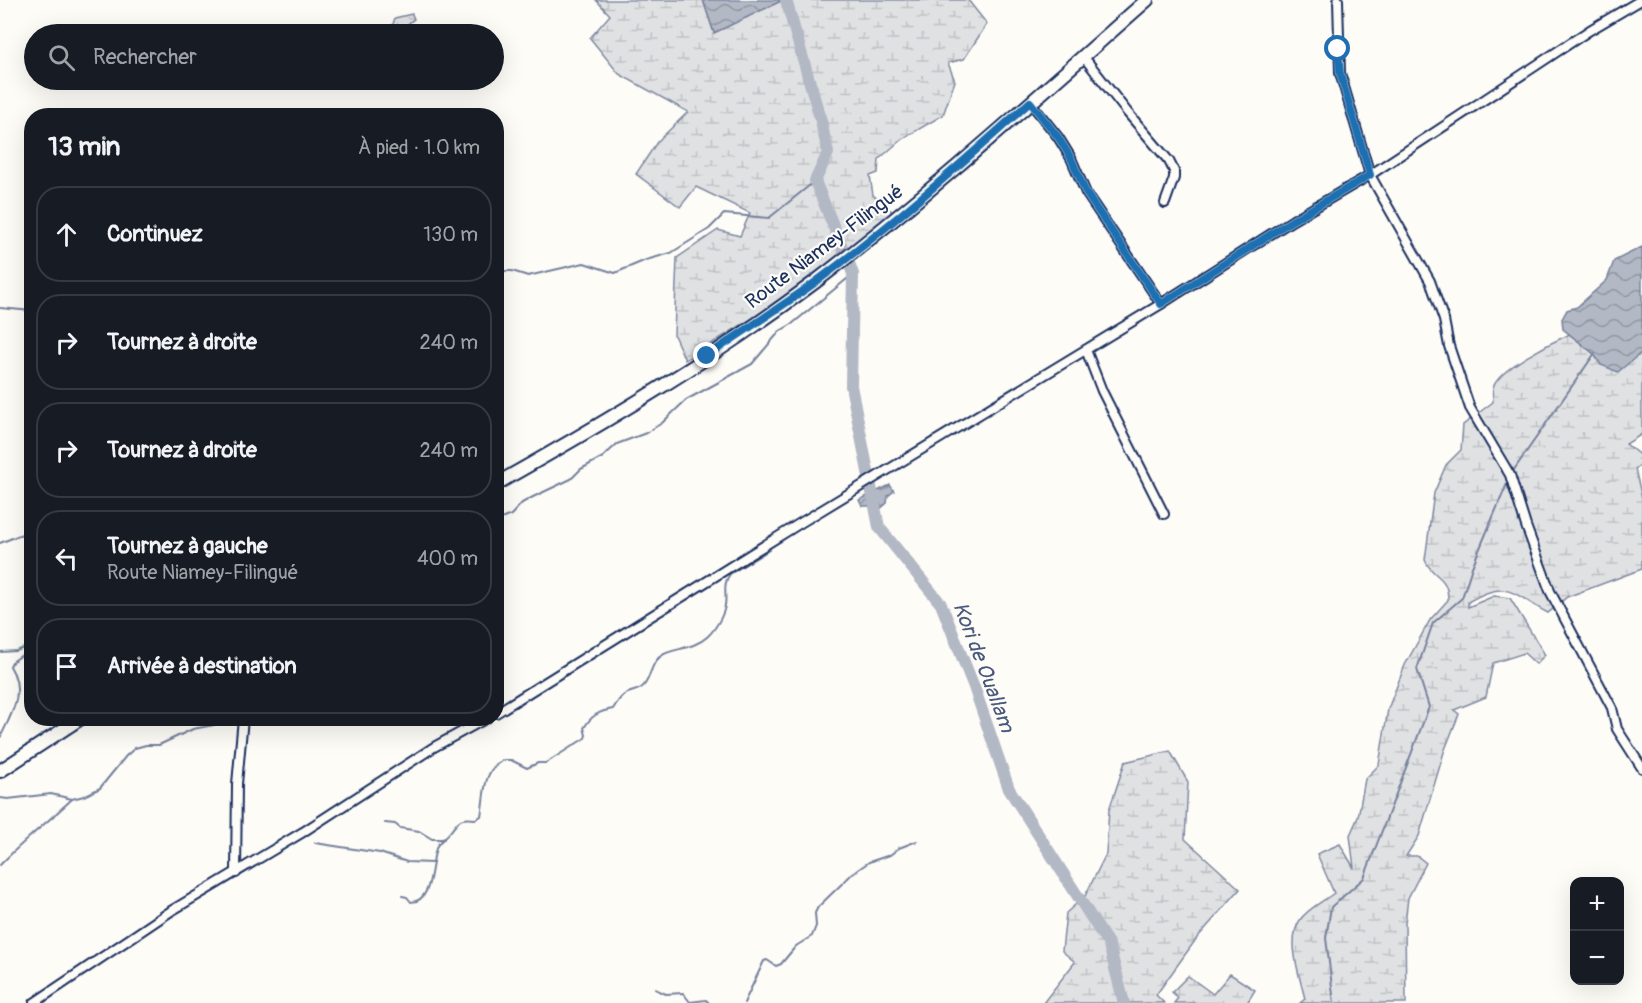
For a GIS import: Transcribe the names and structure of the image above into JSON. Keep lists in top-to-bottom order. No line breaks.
{"streets":{"main road":["Route Niamey-Filingué"]},"water":["Kori de Ouallam"],"page":{"search":"Rechercher","heading":["13 min","À pied · 1.0 km"],"list":[["Continuez","130 m"],["Tournez à droite","240 m"],["Tournez à droite","240 m"],["Tournez à gauche","Route Niamey-Filingué","400 m"],"Arrivée à destination"],"map_buttons":["+","−"]}}
